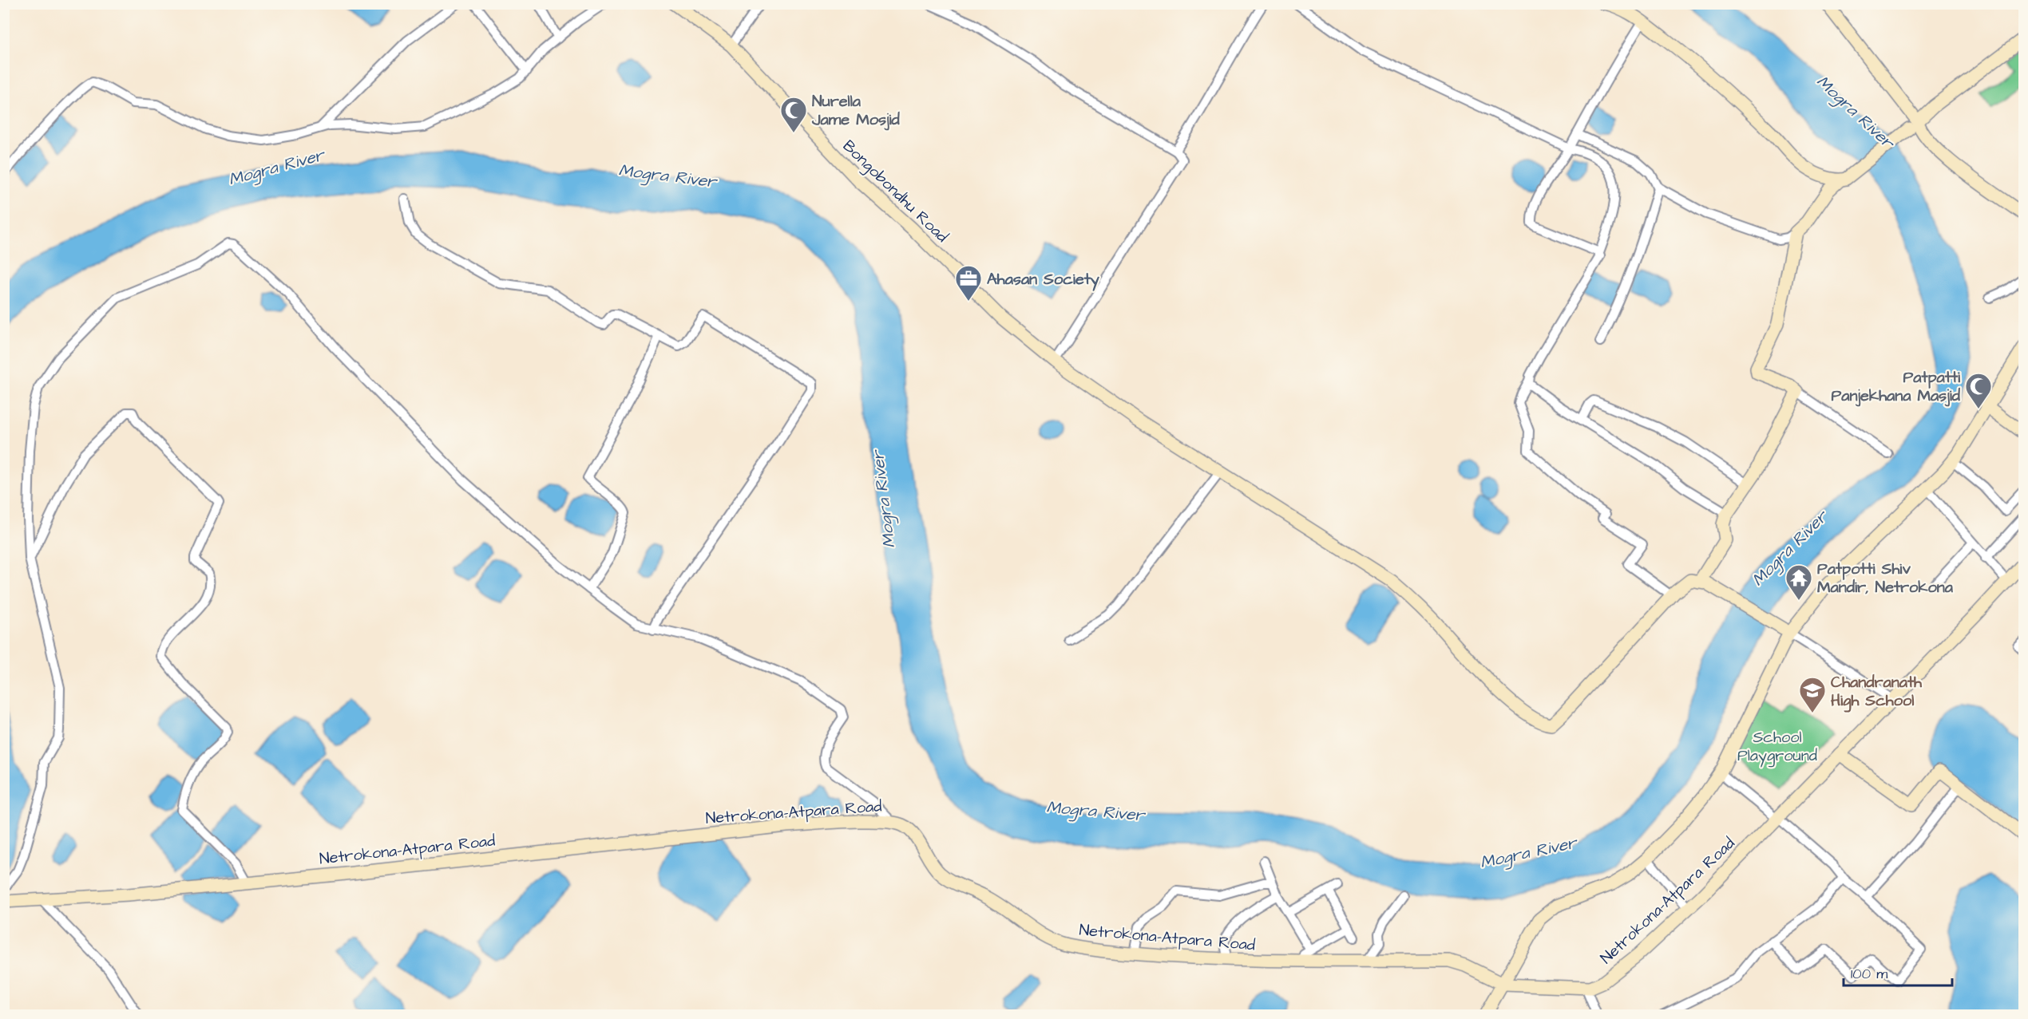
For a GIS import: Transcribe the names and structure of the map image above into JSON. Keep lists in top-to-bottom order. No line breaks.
{"streets":{"street":["Bongobondhu Road","Netrokona-Atpara Road"]},"water":["Mogra River"],"parks":["School Playground"],"places":{"mosque":["Nurella Jame Mosjid","Patpatti Panjekhana Masjid"],"office":["Ahasan Society"],"temple":["Patpotti Shiv Mandir, Netrokona"],"school or university":["Chandranath High School"]},"scale_bar":"100 m"}
